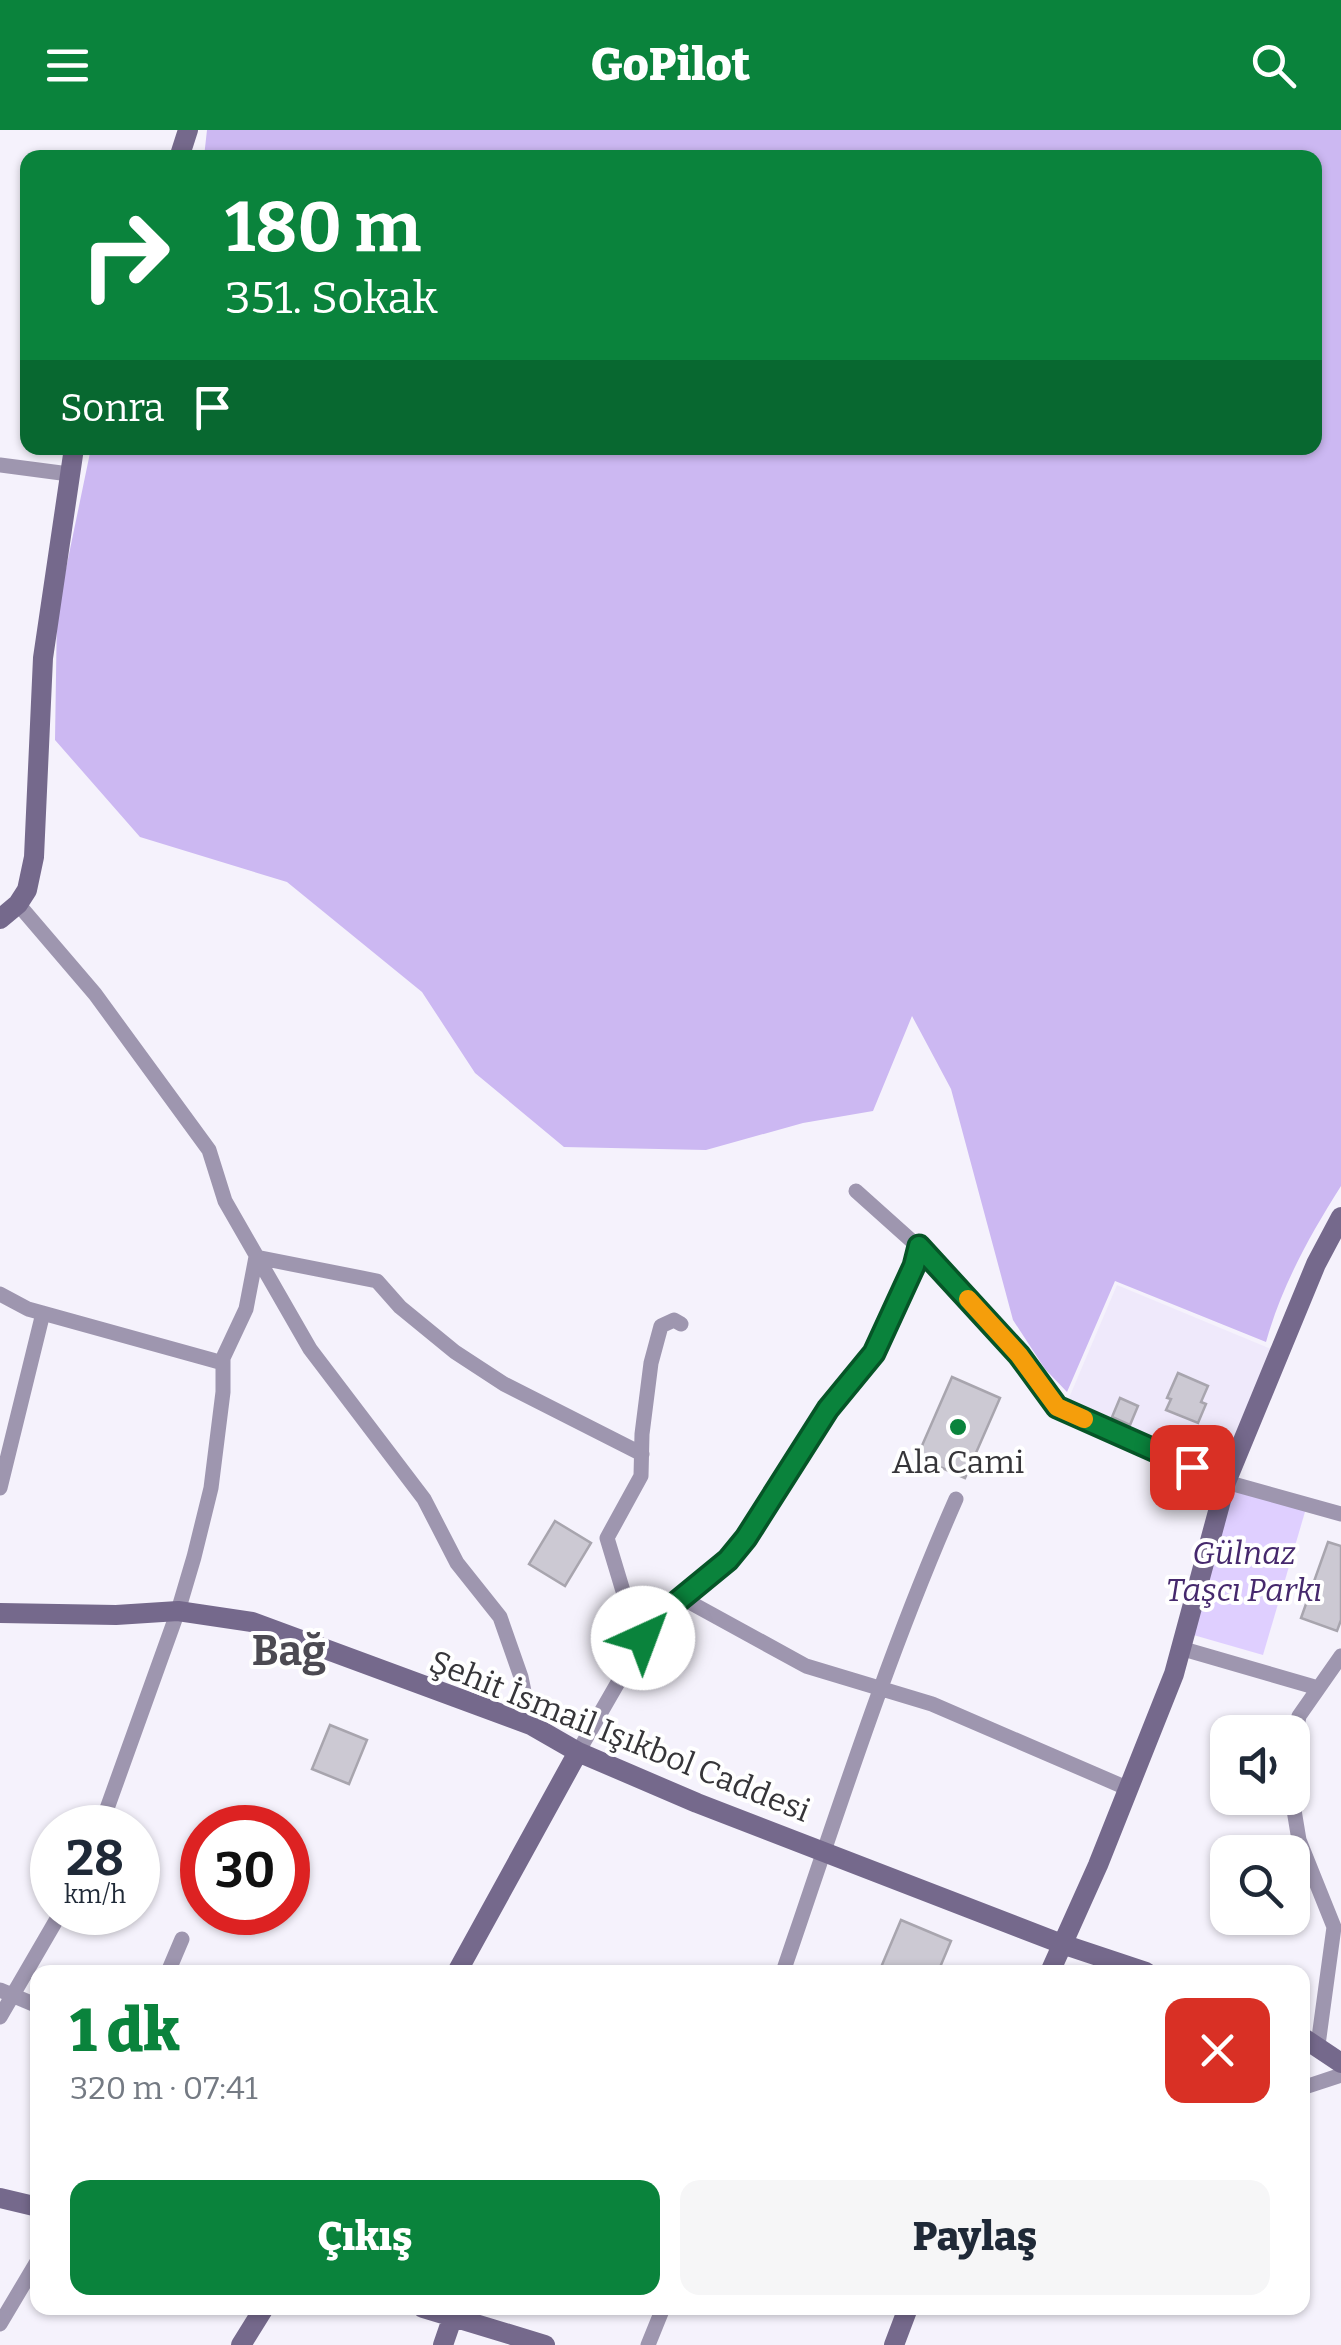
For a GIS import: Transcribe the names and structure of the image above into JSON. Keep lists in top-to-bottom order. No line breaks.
{"streets":{"street":["Şehit İsmail Işıkbol Caddesi"]},"districts":["Bağ"],"parks":["Gülnaz Taşcı Parkı"],"places":["Ala Cami"],"page":{"header":"GoPilot","turn":["180 m","351. Sokak"],"then":"Sonra","speed":"28 km/h","limit":"30","heading":["1 dk","320 m · 07:41"],"buttons":["Çıkış","Paylaş"]}}
